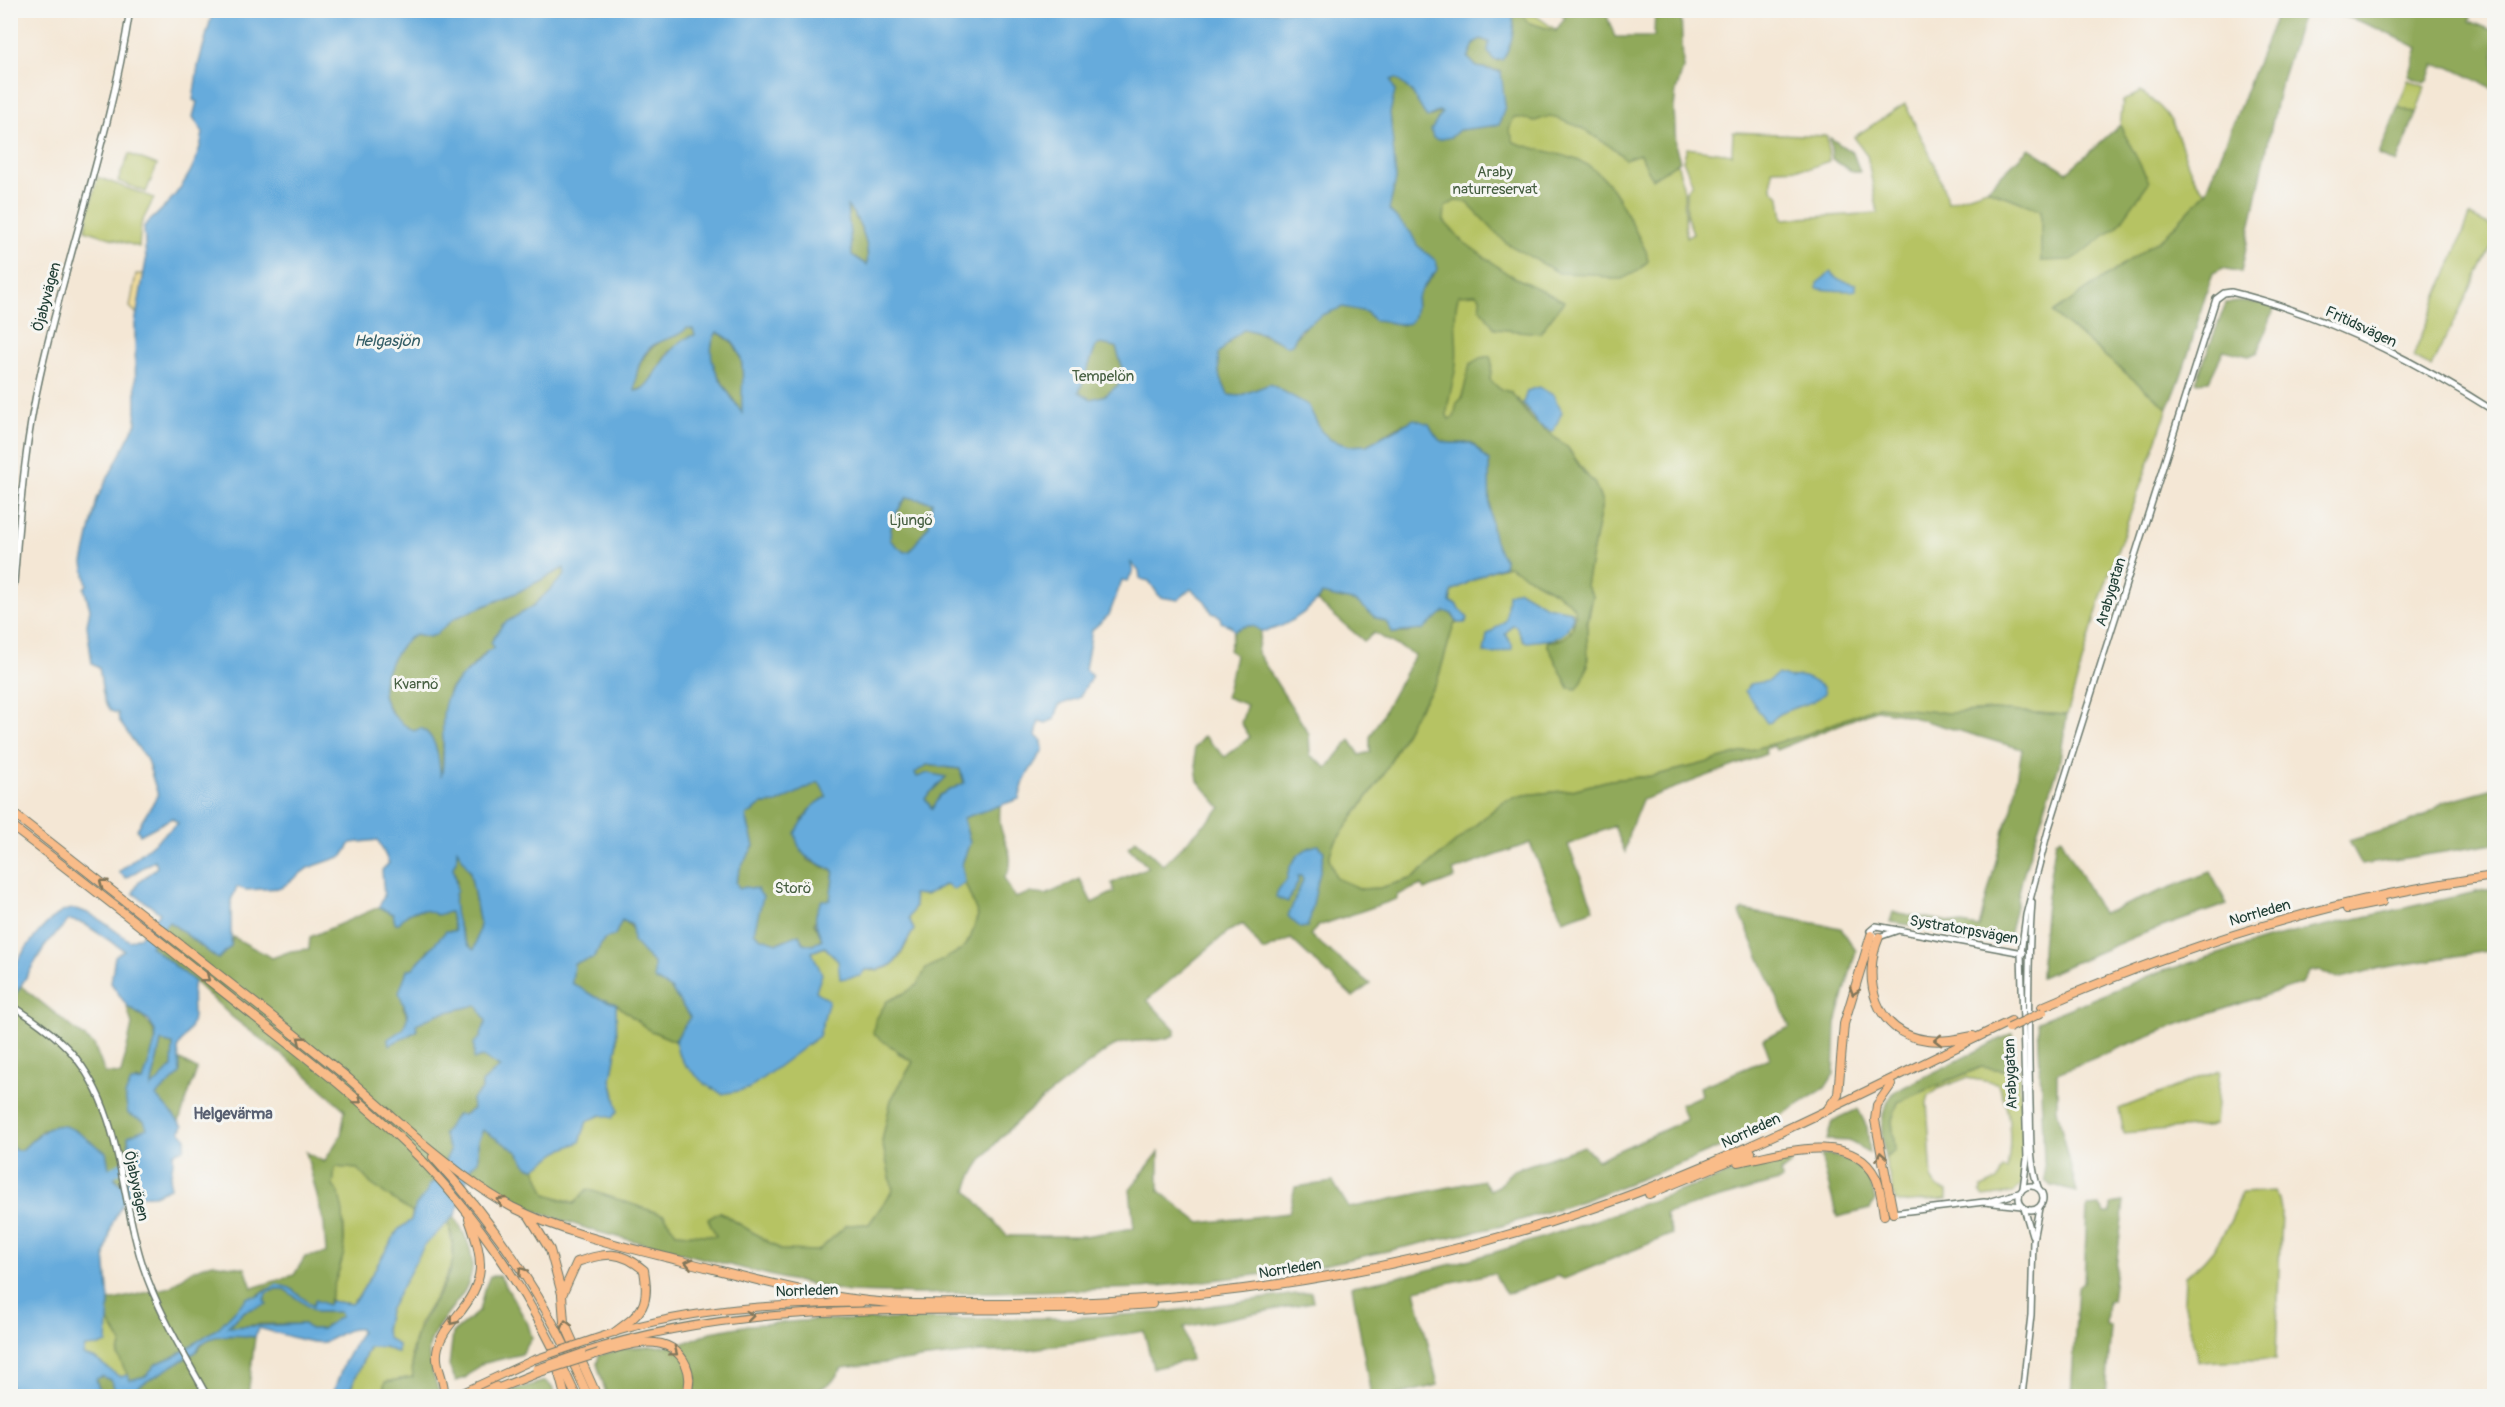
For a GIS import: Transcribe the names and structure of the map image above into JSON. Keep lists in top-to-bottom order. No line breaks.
{"streets":{"highway":["Norrleden"],"street":["Öjabyvägen","Fritidsvägen","Arabygatan","Systratorpsvägen"]},"crossings":[["Fritidsvägen","Arabygatan"],["Arabygatan","Systratorpsvägen"]],"districts":["Helgevärma"],"water":["Helgasjön"],"parks":["Araby naturreservat","Tempelön","Ljungö","Kvarnö","Storö"]}
